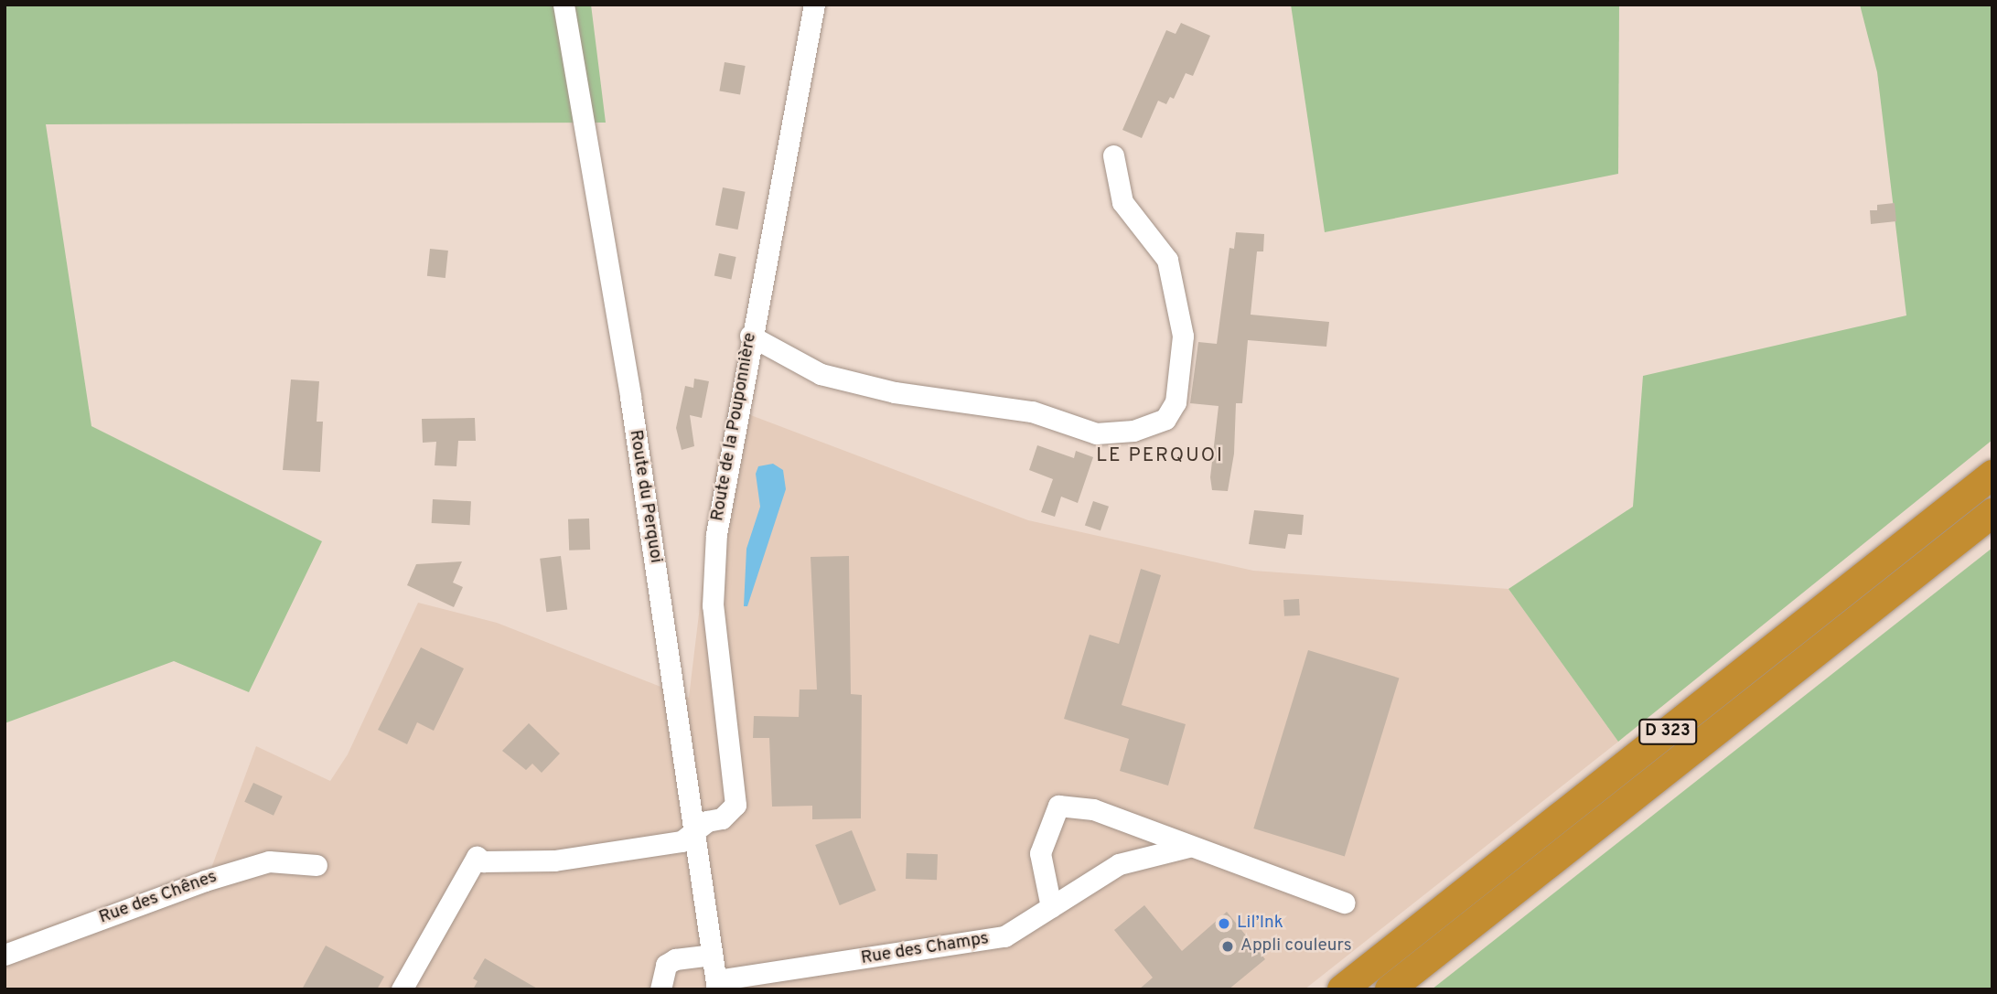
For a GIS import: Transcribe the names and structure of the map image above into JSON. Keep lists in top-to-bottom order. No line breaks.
{"streets":{"highway":["D 323"],"street":["Route de la Pouponnière","Route du Perquoi","Rue des Chênes","Rue des Champs"]},"crossings":[["Route de la Pouponnière","Route du Perquoi"],["Route du Perquoi","Rue des Champs"]],"districts":["LE PERQUOI"],"places":["Lil’Ink","Appli couleurs"]}
